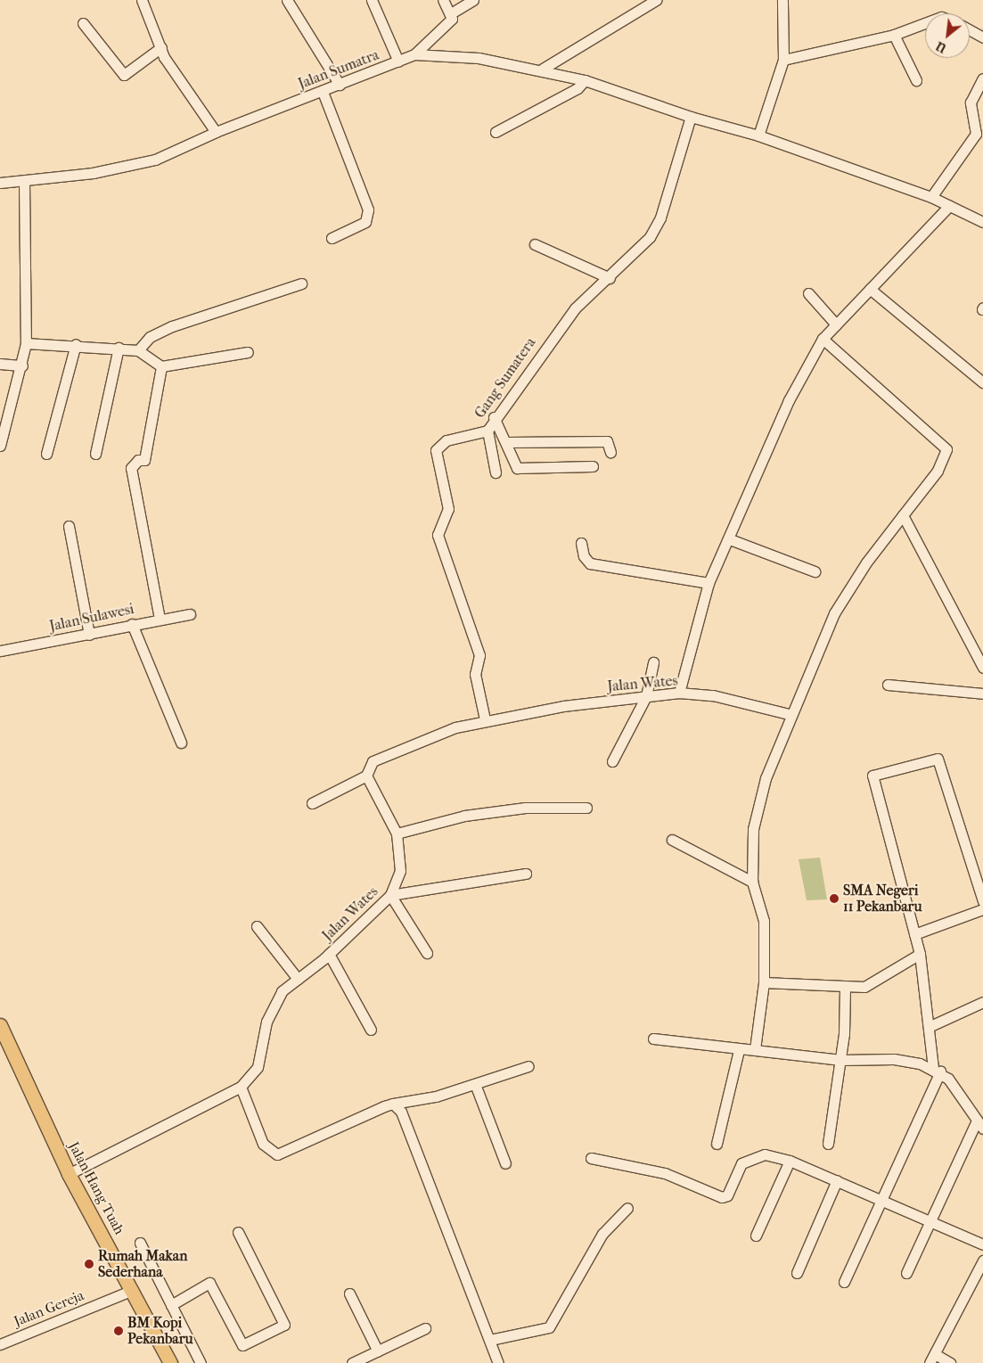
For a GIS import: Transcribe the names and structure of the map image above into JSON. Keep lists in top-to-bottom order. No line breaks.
{"streets":{"main road":["Jalan Hang Tuah"],"street":["Jalan Sumatra","Gang Sumatera","Jalan Sulawesi","Jalan Wates","Jalan Gereja"]},"crossings":[["Jalan Sumatra","Gang Sumatera"],["Gang Sumatera","Jalan Wates"],["Jalan Wates","Jalan Hang Tuah"],["Jalan Hang Tuah","Jalan Gereja"]],"places":["SMA Negeri 11 Pekanbaru","Rumah Makan Sederhana","BM Kopi Pekanbaru"],"north":"bottom left"}
